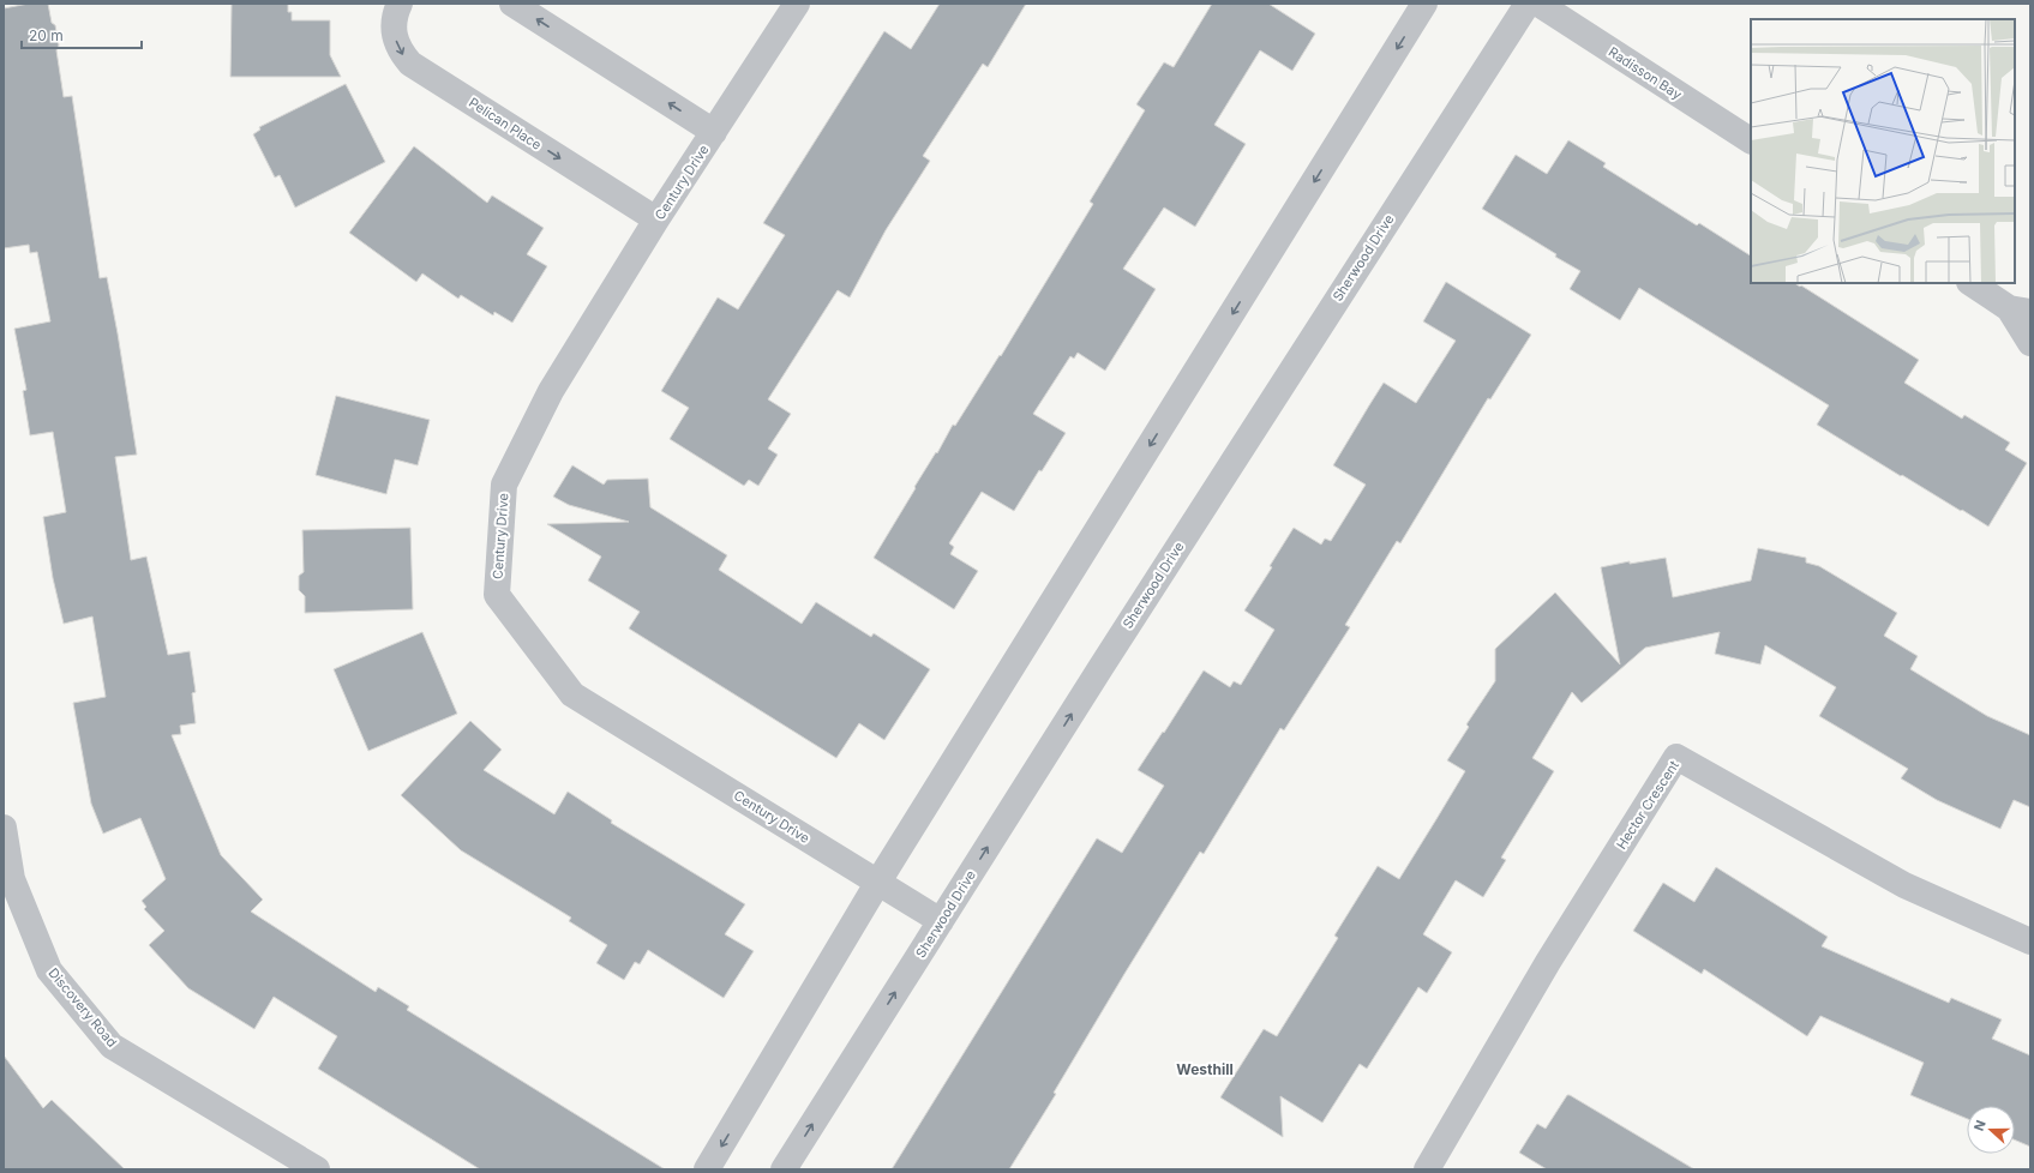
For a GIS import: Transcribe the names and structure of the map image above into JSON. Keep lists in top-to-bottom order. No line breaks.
{"streets":{"street":["Radisson Bay","Pelican Place","Century Drive","Sherwood Drive","Hector Crescent","Discovery Road"]},"crossings":[["Pelican Place","Century Drive"],["Century Drive","Sherwood Drive"]],"districts":["Westhill"],"scale_bar":"20 m","north":"left"}
